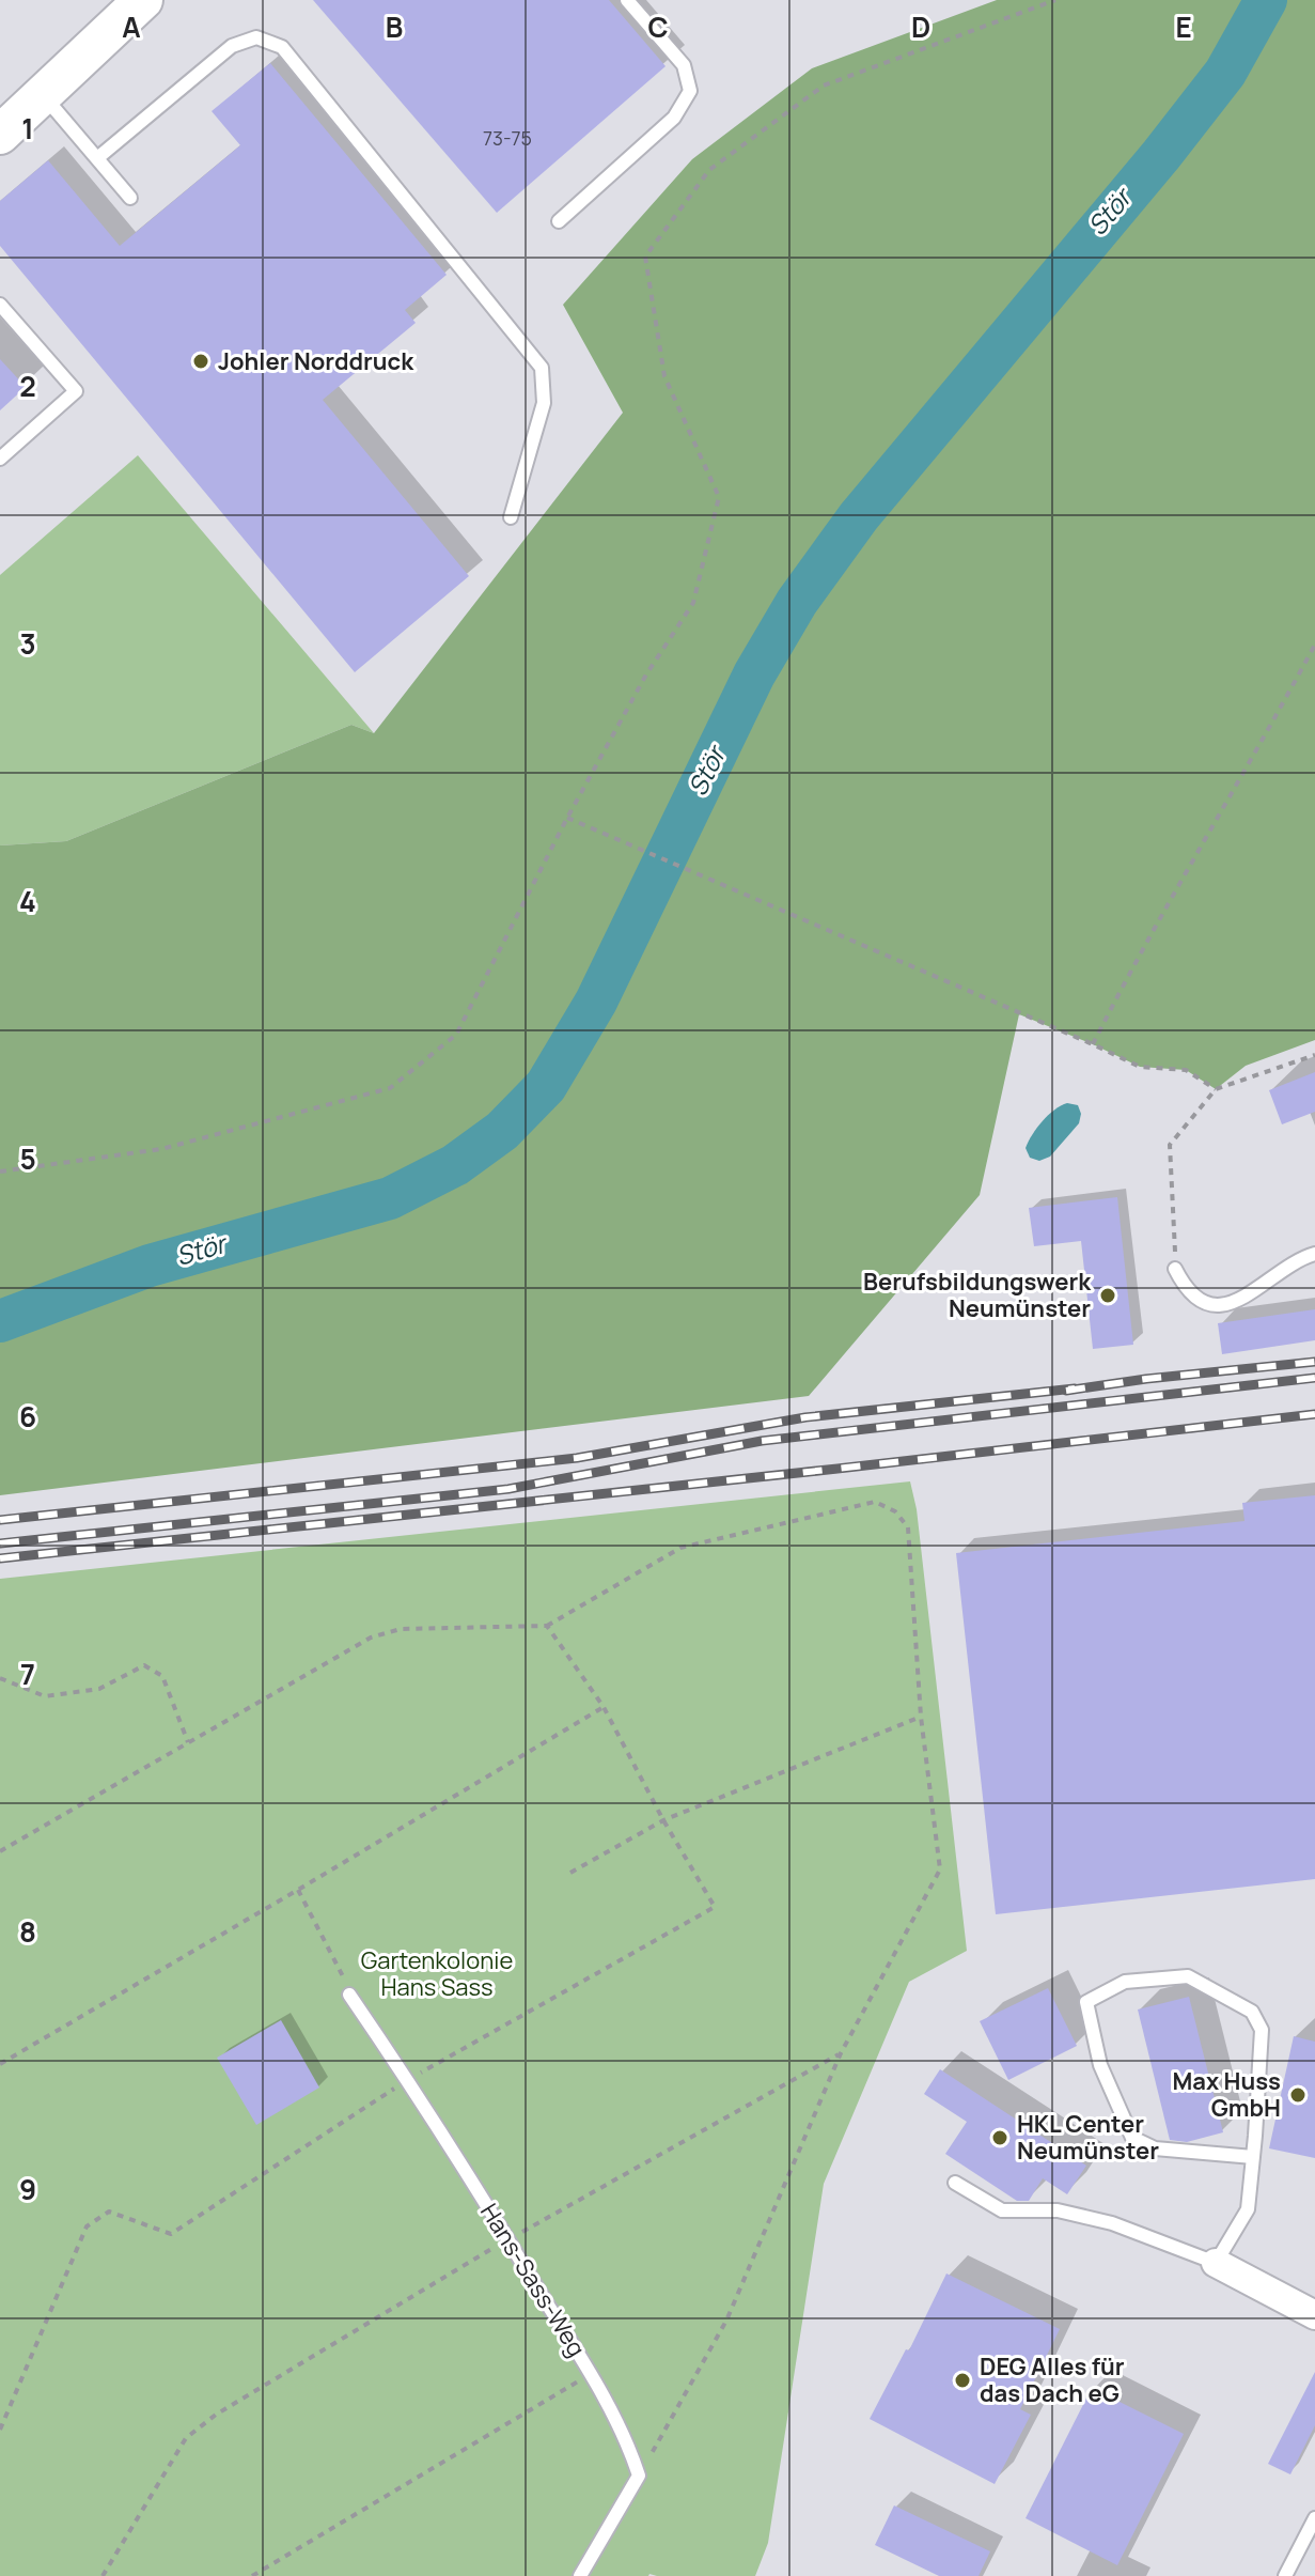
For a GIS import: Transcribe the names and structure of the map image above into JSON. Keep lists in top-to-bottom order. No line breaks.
{"streets":{"lane":["Hans-Sass-Weg"]},"water":["Stör"],"parks":["Gartenkolonie Hans Sass"],"places":["Johler Norddruck","Berufsbildungswerk Neumünster","Max Huss GmbH","HKL Center Neumünster","DEG Alles für das Dach eG"],"house_numbers":["73-75"],"grid":{"columns":["A","B","C","D","E"],"rows":["1","2","3","4","5","6","7","8","9"]}}
